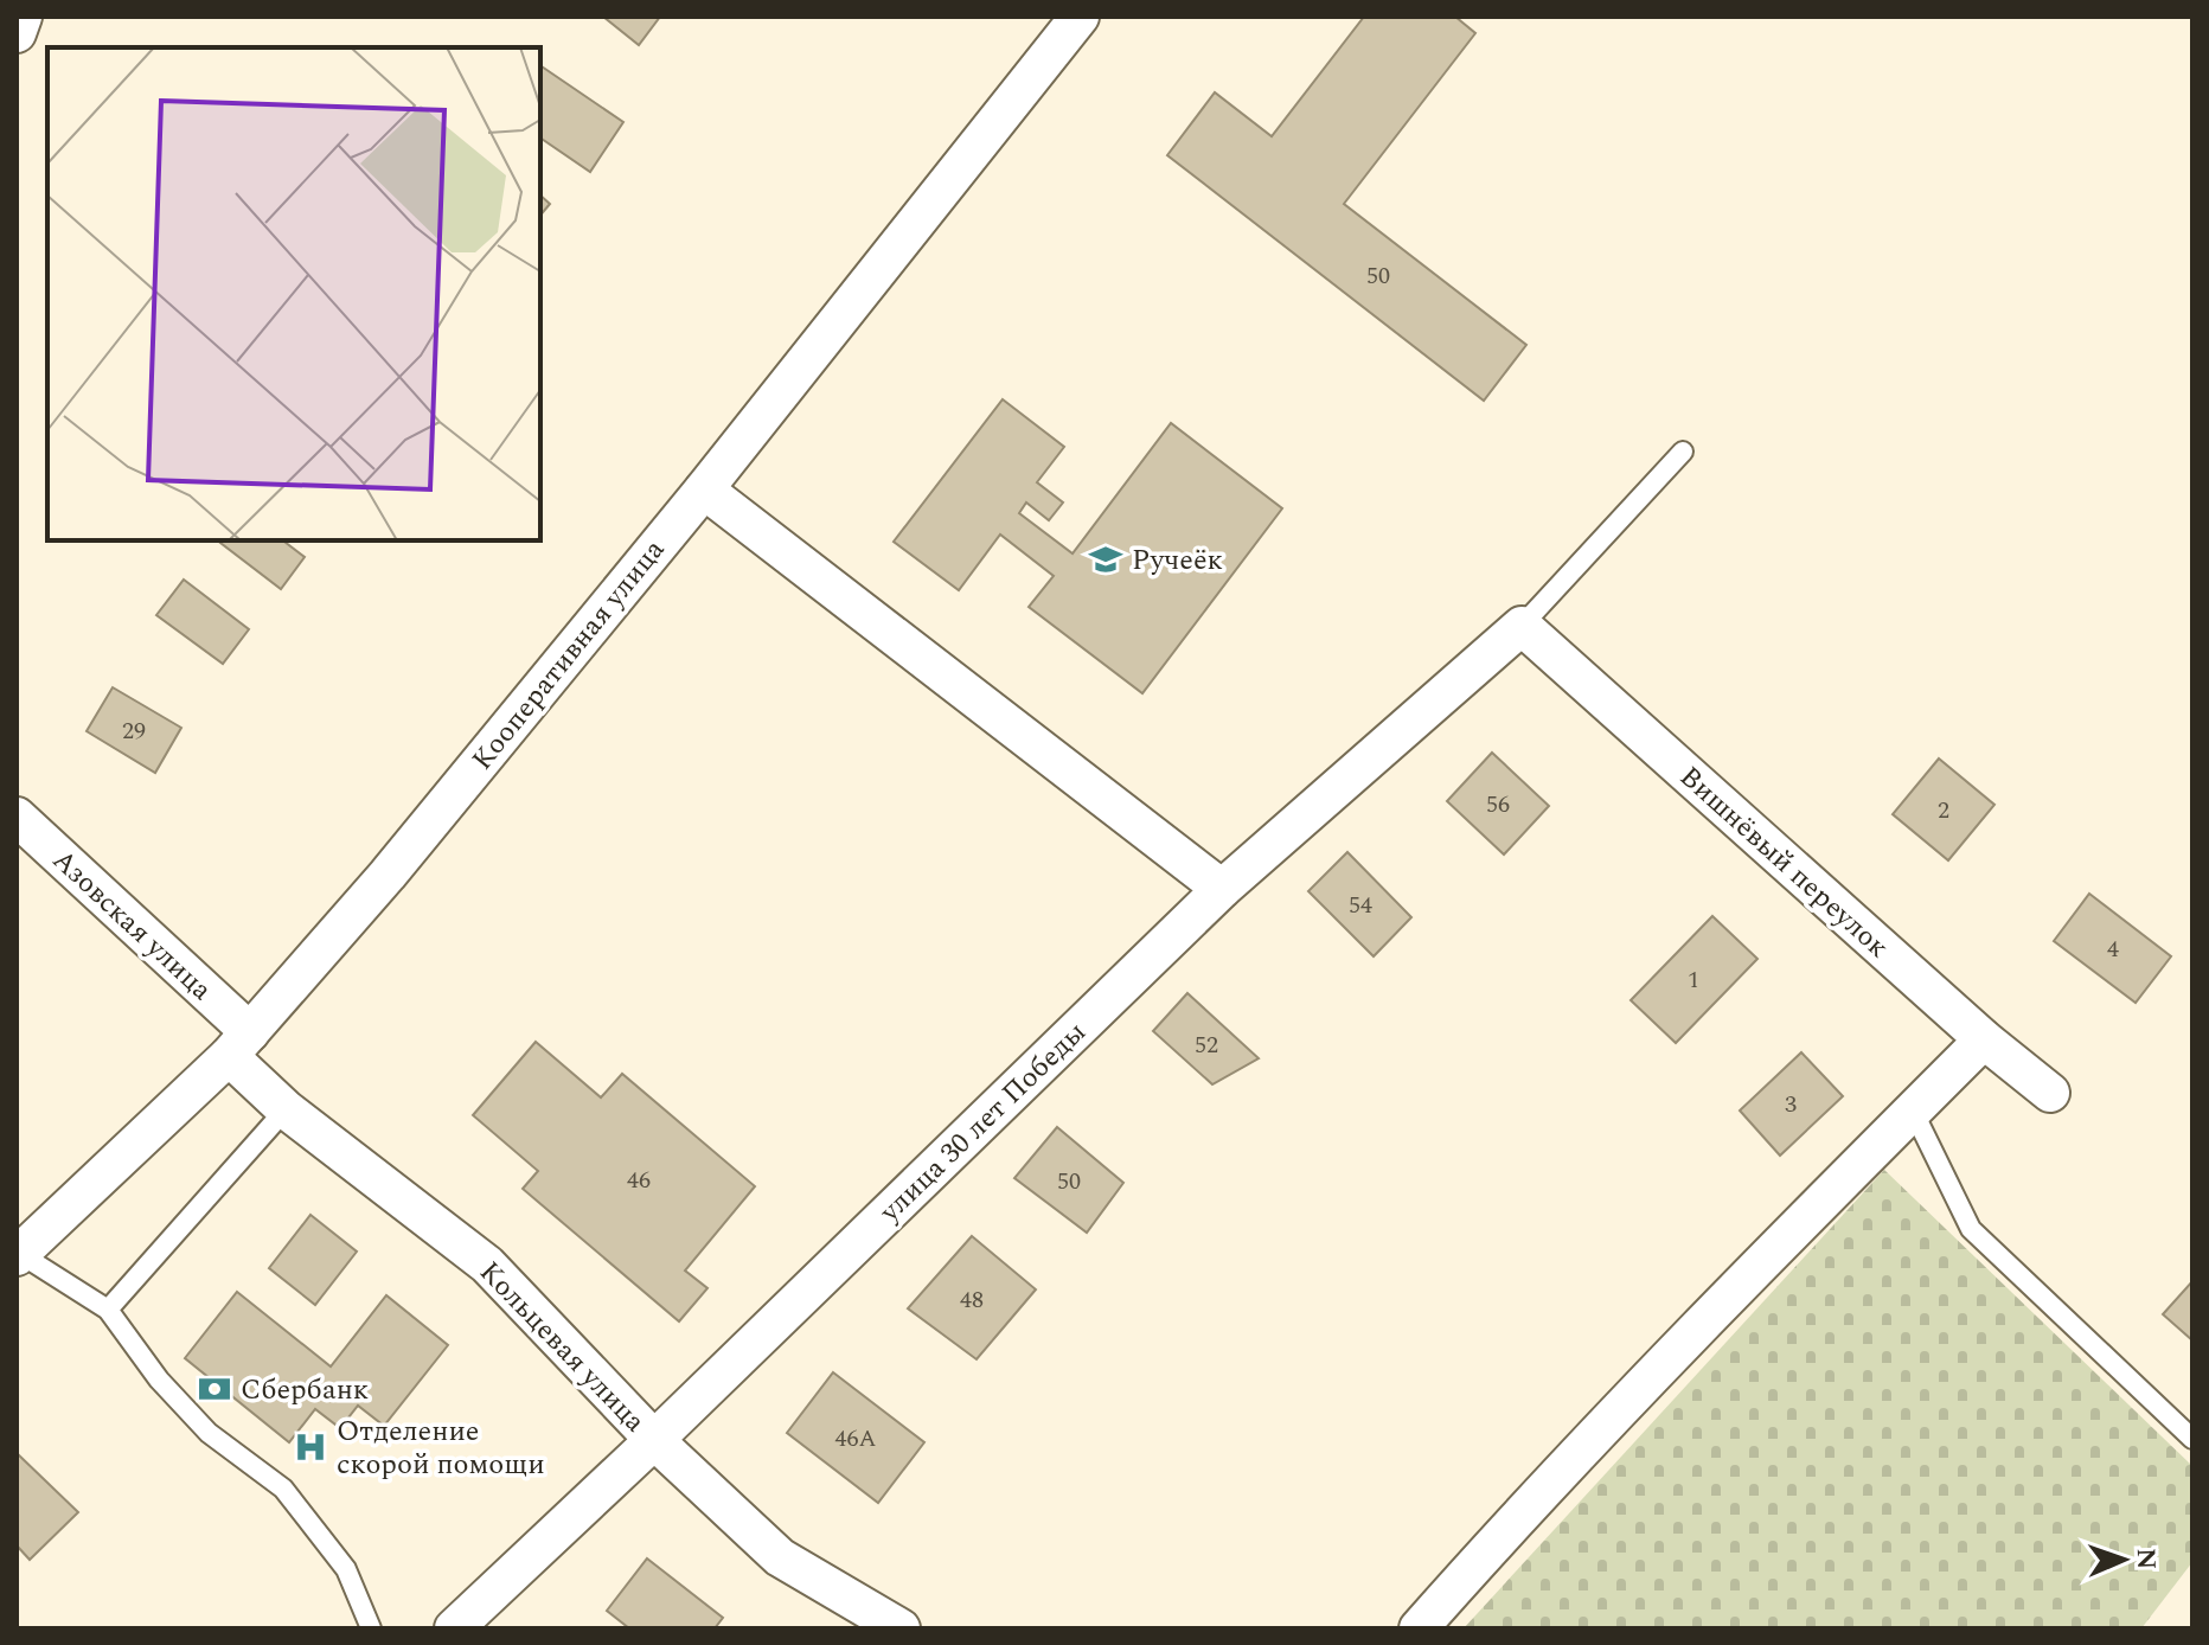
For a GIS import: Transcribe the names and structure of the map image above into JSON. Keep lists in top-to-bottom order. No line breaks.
{"streets":{"street":["Кооперативная улица","Вишнёвый переулок","Азовская улица","улица 30 лет Победы","Кольцевая улица"]},"crossings":[["Кооперативная улица","Азовская улица"],["Кооперативная улица","Кольцевая улица"],["Вишнёвый переулок","улица 30 лет Победы"],["Азовская улица","Кольцевая улица"],["улица 30 лет Победы","Кольцевая улица"]],"places":{"school or university":["Ручеёк"],"bank":["Сбербанк"],"hospital":["Отделение скорой помощи"]},"house_numbers":["50","29","56","2","54","4","1","52","3","46","50","48","46А"],"north":"right"}
